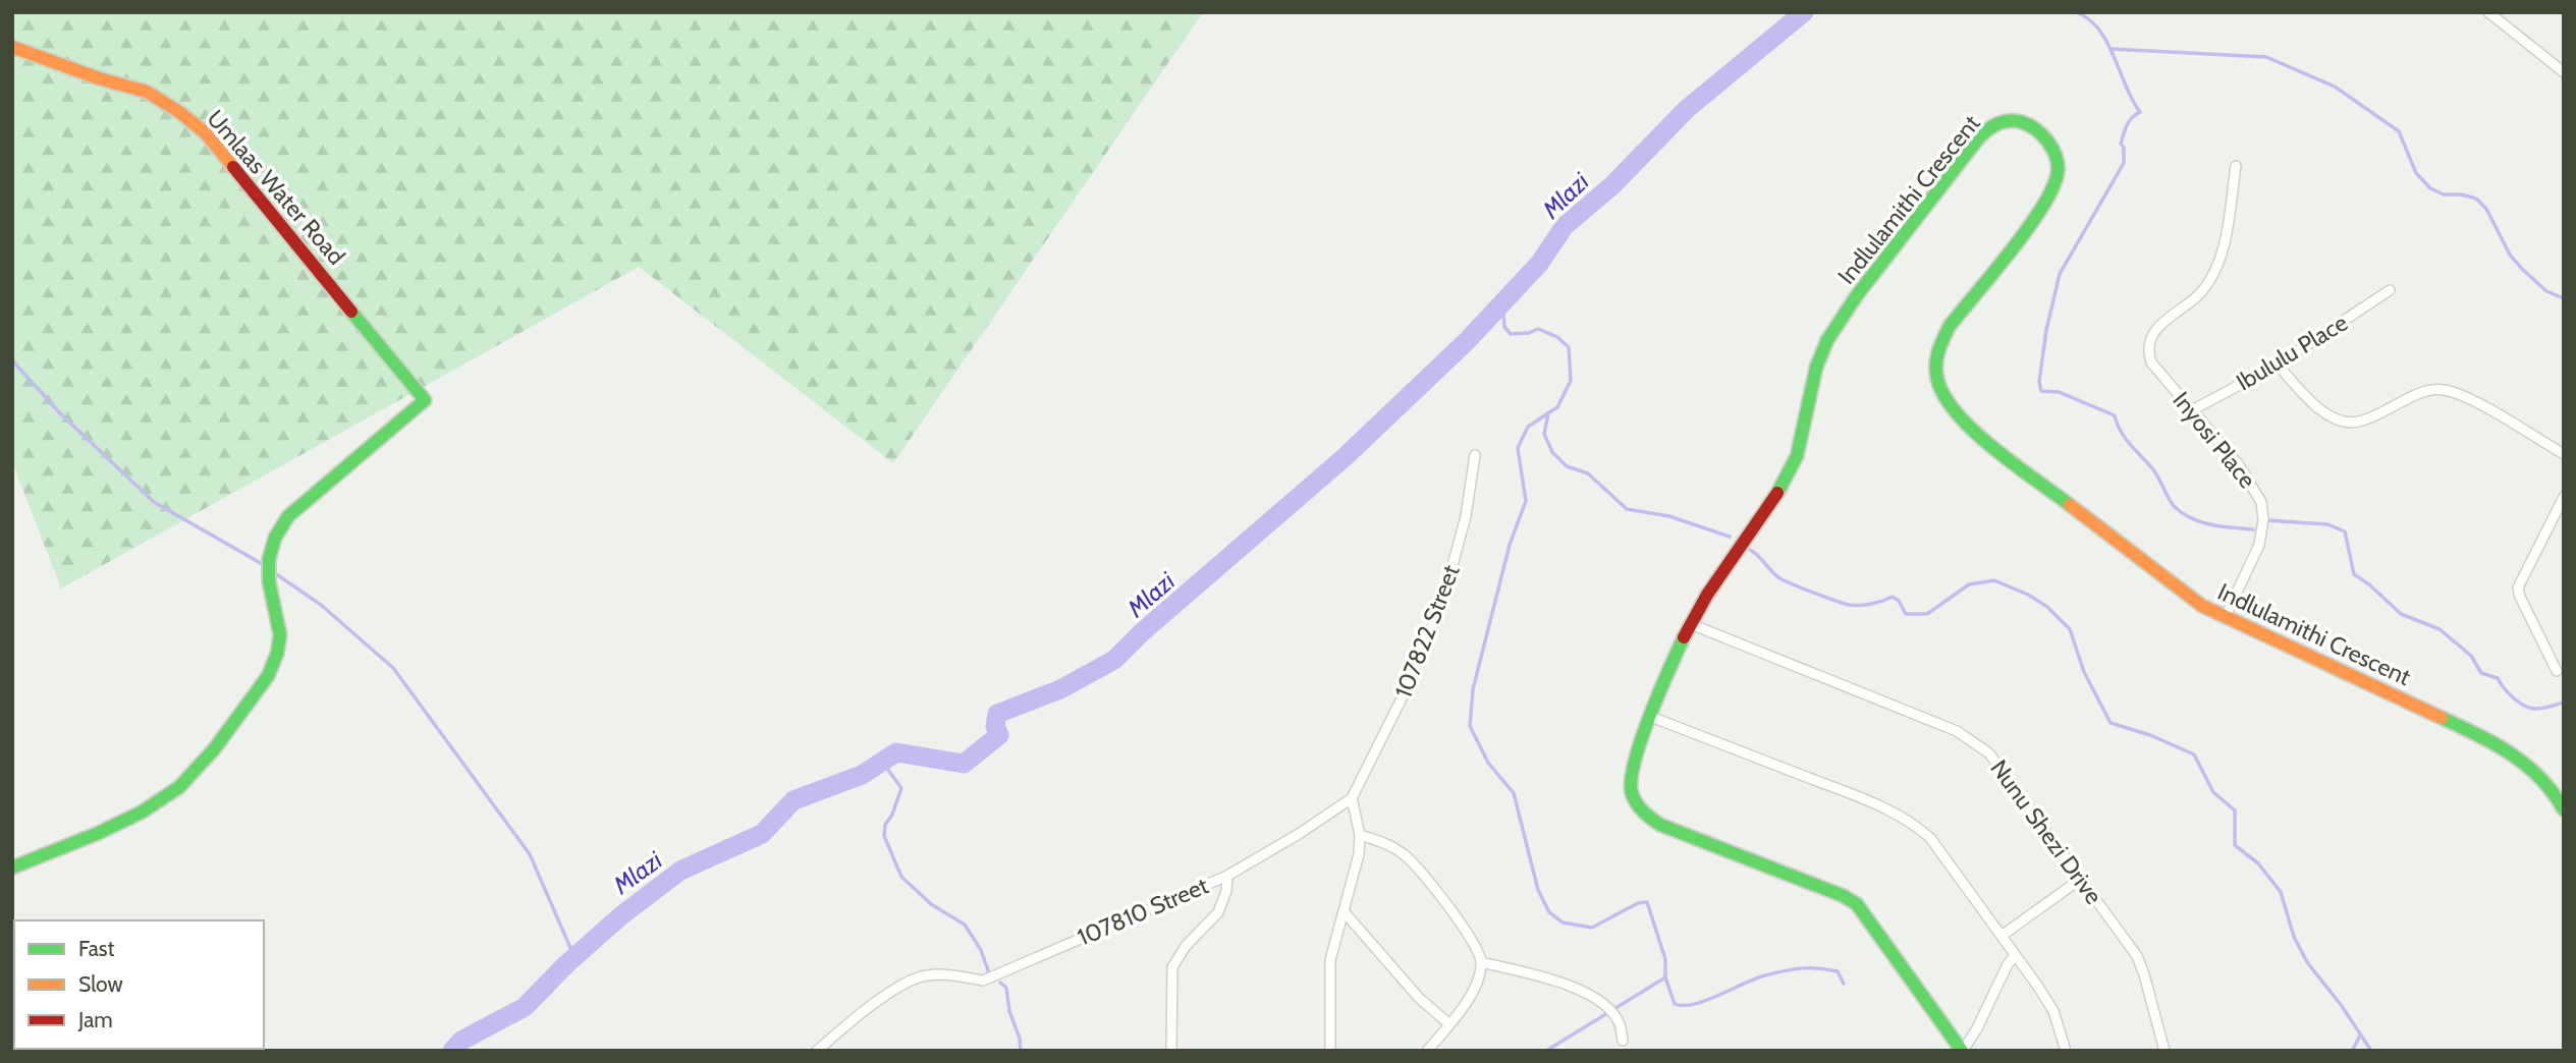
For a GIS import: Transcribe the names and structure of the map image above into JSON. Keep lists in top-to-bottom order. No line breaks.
{"streets":{"street":["Umlaas Water Road","Indlulamithi Crescent","Ibululu Place","Inyosi Place","107822 Street","Nunu Shezi Drive","107810 Street"]},"crossings":[["Indlulamithi Crescent","Inyosi Place"],["Indlulamithi Crescent","Nunu Shezi Drive"],["Ibululu Place","Inyosi Place"],["107822 Street","107810 Street"]],"water":["Mlazi"],"legend":["Fast","Slow","Jam"]}
